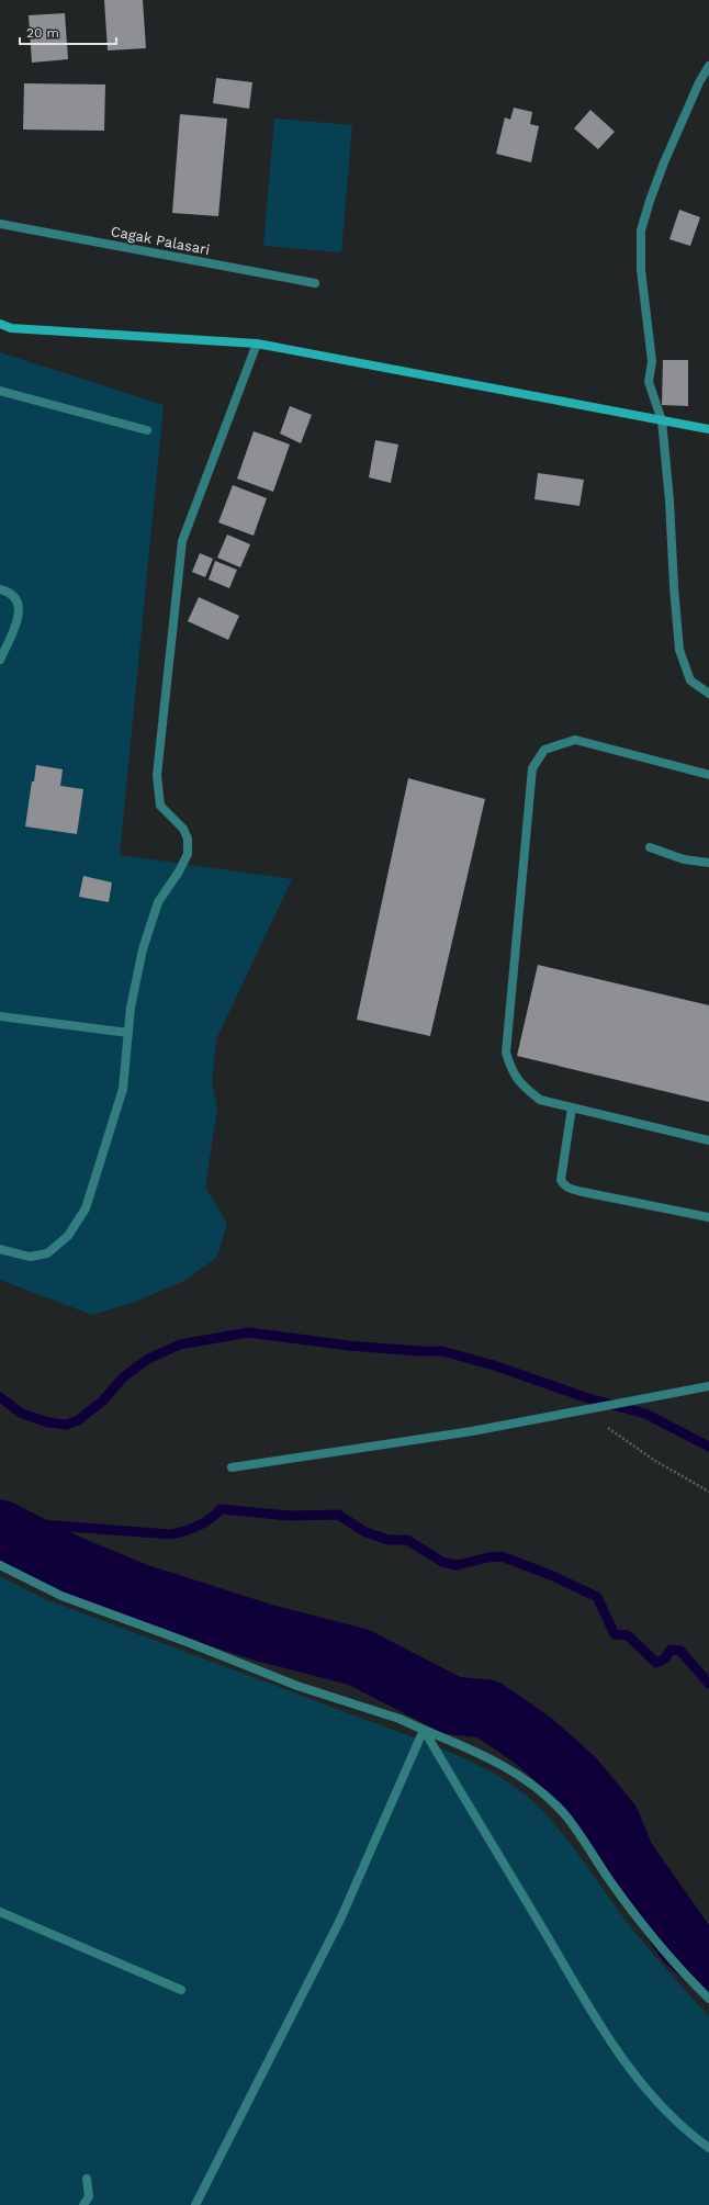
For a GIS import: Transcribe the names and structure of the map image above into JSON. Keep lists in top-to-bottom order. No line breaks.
{"streets":{"street":["Cagak Palasari"]},"scale_bar":"20 m"}
